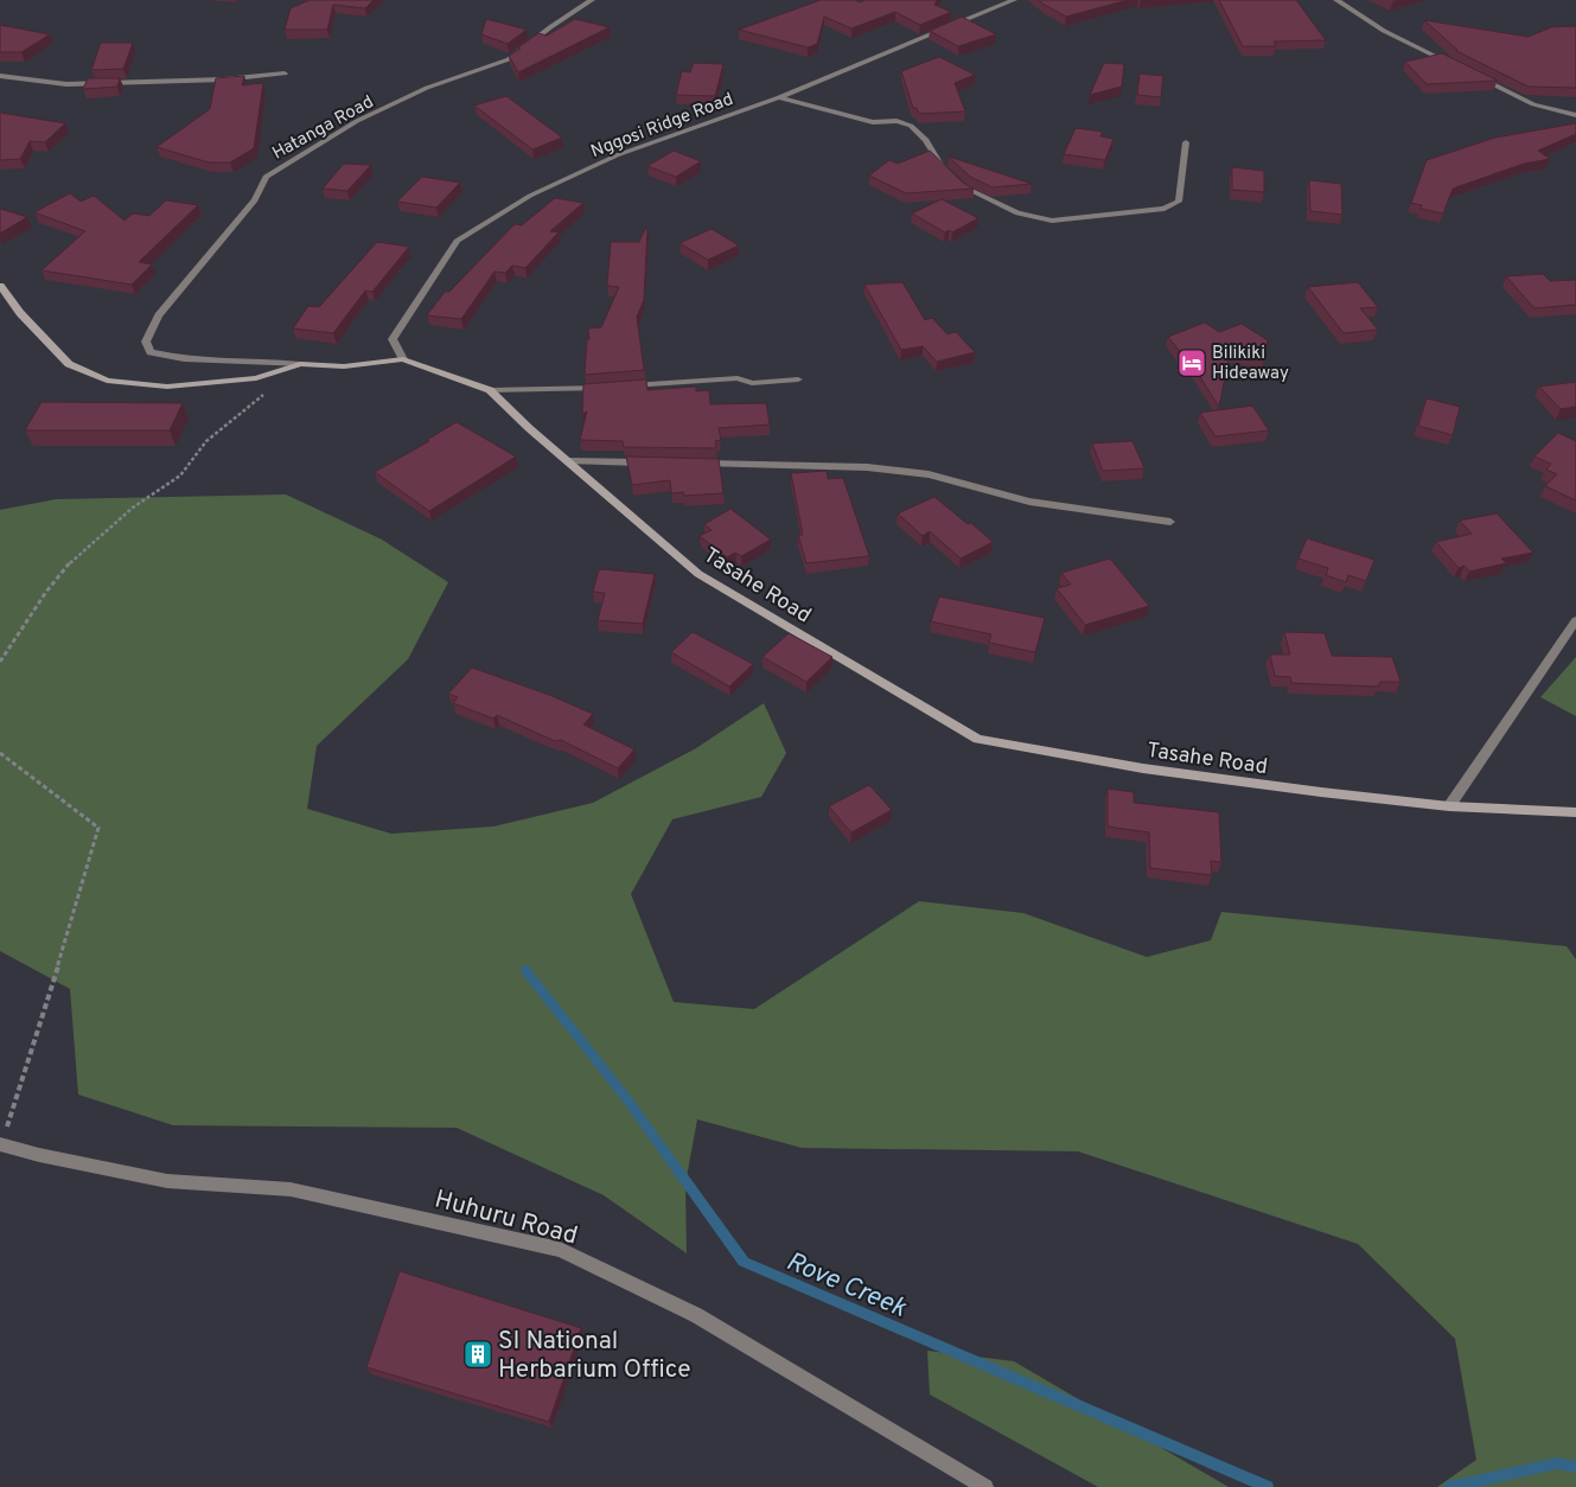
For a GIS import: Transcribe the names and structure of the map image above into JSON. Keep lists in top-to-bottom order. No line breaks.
{"streets":{"street":["Nggosi Ridge Road","Hatanga Road","Tasahe Road","Huhuru Road"]},"crossings":[["Nggosi Ridge Road","Tasahe Road"],["Hatanga Road","Tasahe Road"]],"water":["Rove Creek"],"places":{"hotel":["Bilikiki Hideaway"],"building":["SI National Herbarium Office"]}}
